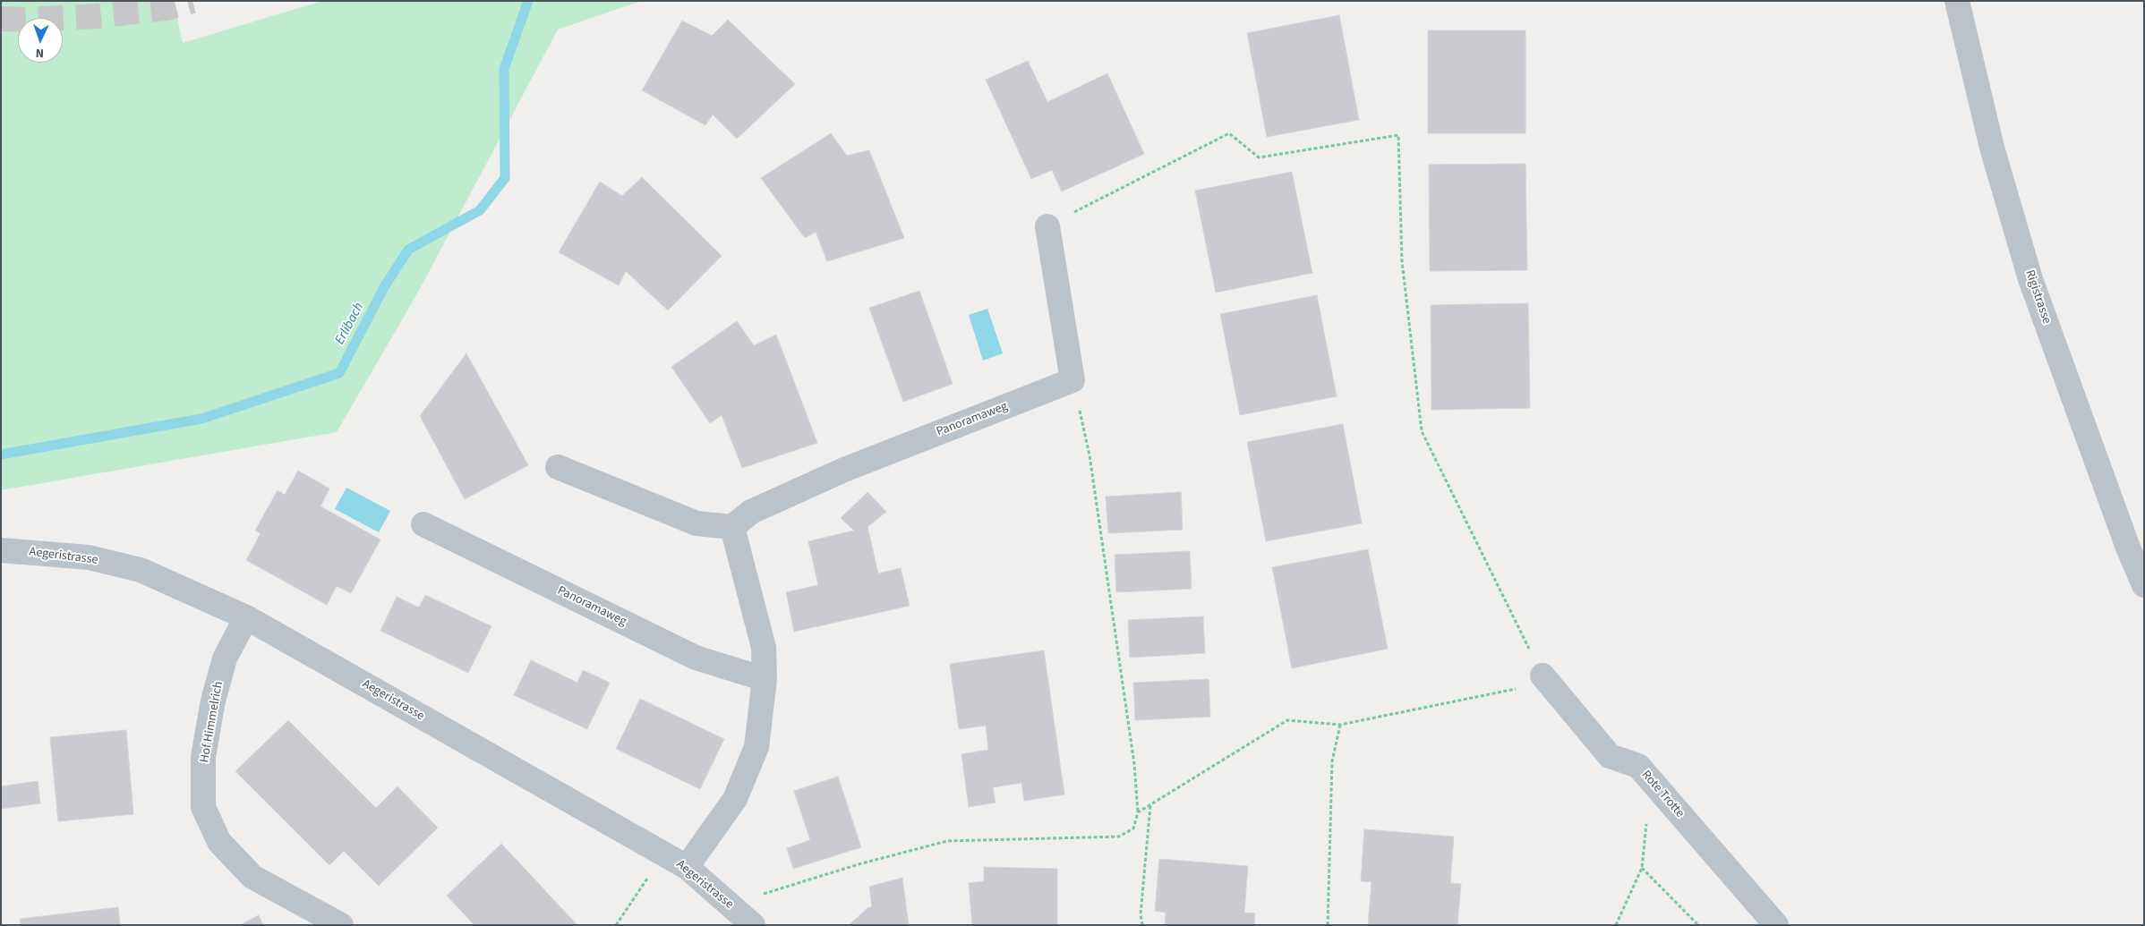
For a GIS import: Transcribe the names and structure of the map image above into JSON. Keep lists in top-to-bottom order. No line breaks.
{"streets":{"street":["Rigistrasse","Panoramaweg","Aegeristrasse","Hof Himmelrich","Rote Trotte"]},"crossings":[["Aegeristrasse","Hof Himmelrich"]],"water":["Erlibach"],"north":"bottom"}
